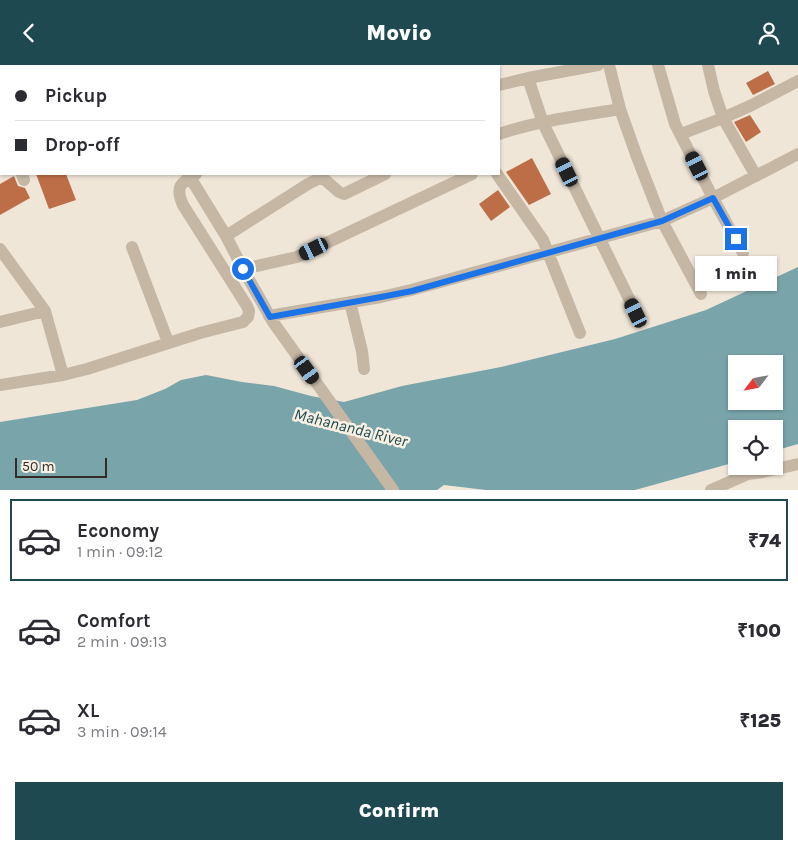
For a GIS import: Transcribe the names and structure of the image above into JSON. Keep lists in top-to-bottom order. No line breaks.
{"water":["Mahananda River"],"scale_bar":"50 m","north":"bottom left","page":{"header":"Movio","banner":["Pickup","Drop-off"],"bubble":"1 min","scale":"50 m","list":[{"name":"Economy","note":"1 min · 09:12","value":"₹74"},{"name":"Comfort","note":"2 min · 09:13","value":"₹100"},{"name":"XL","note":"3 min · 09:14","value":"₹125"}],"buttons":"Confirm"}}
